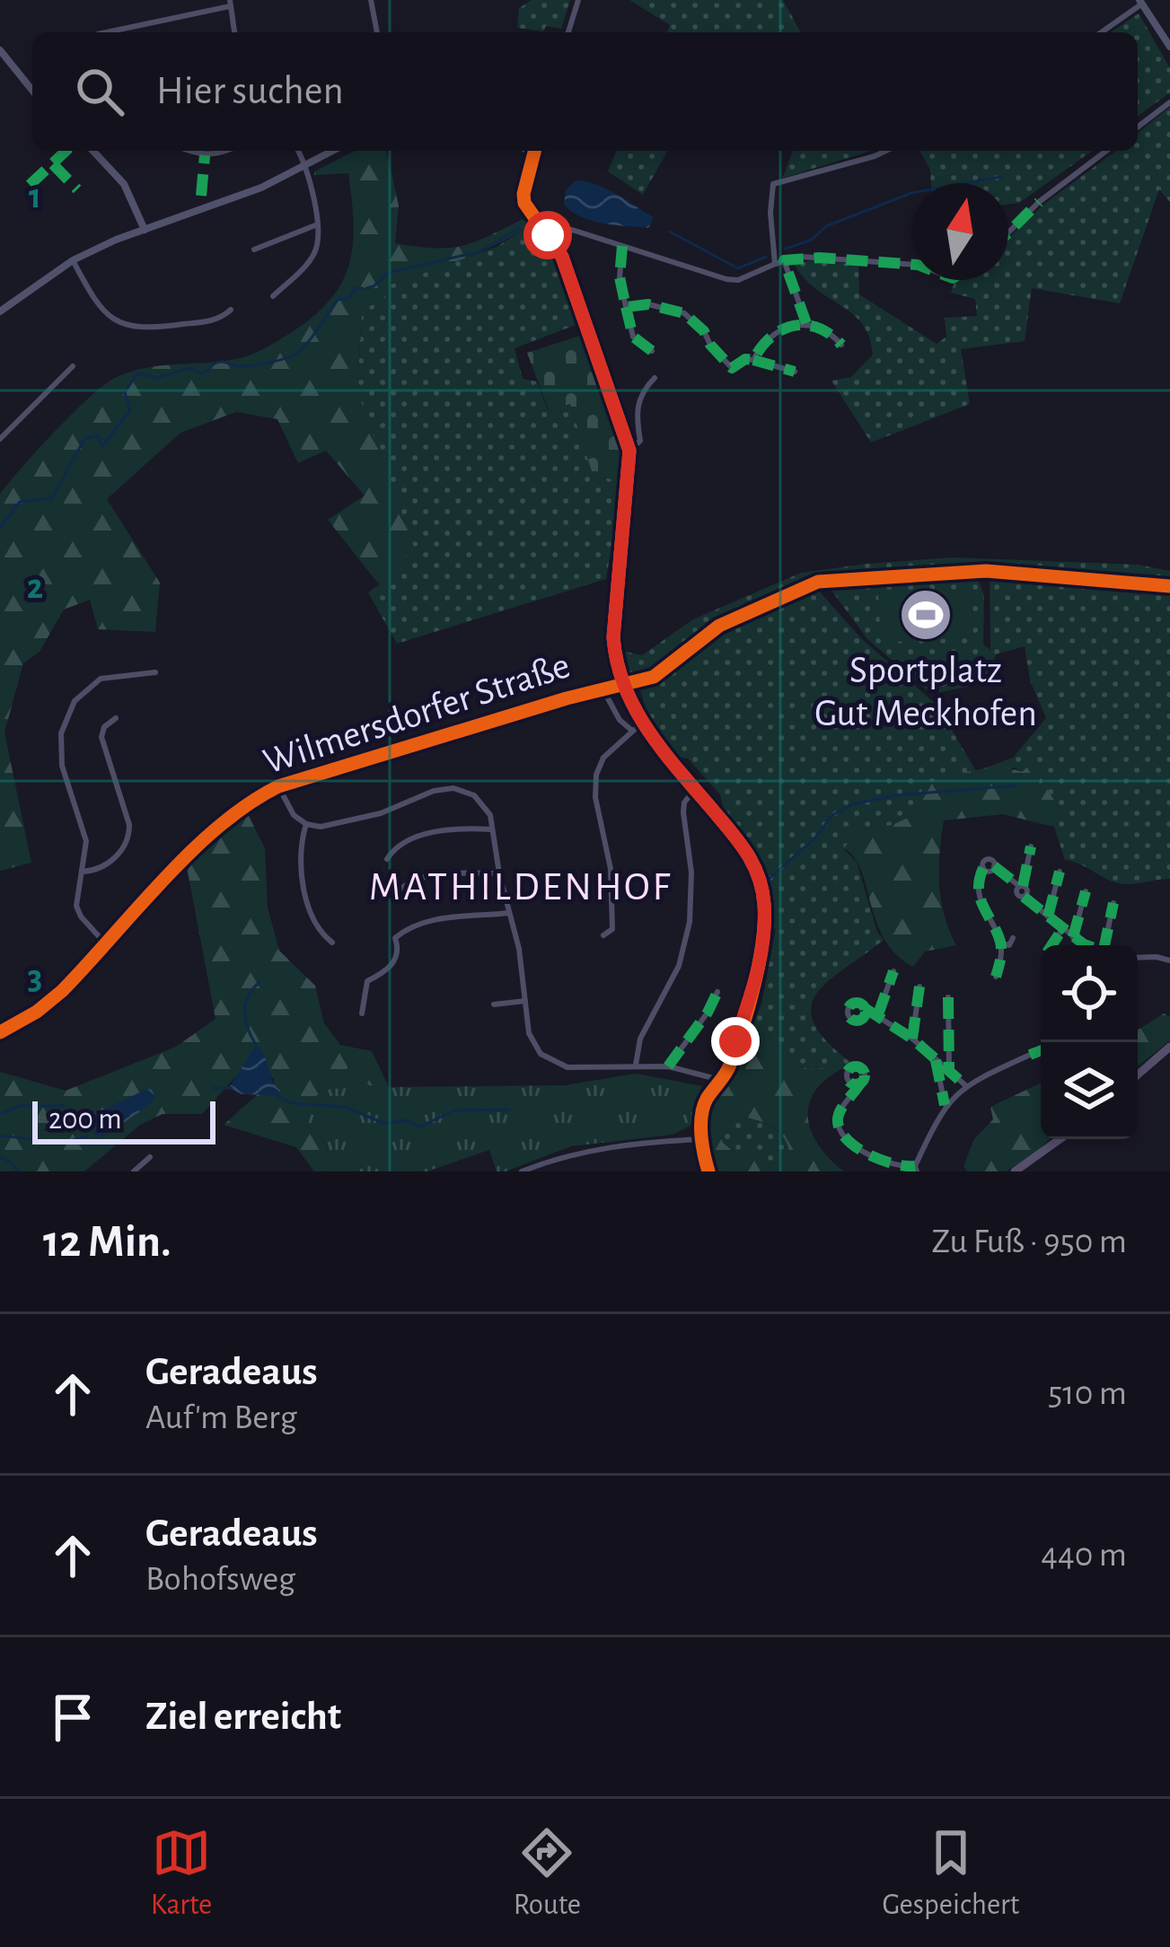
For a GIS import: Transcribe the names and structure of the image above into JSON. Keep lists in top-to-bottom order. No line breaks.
{"streets":{"street":["Wilmersdorfer Straße"]},"districts":["MATHILDENHOF"],"places":{"sports":["Sportplatz Gut Meckhofen"]},"scale_bar":"200 m","north":"top","page":{"search":"Hier suchen","scale":"200 m","heading":["12 Min.","Zu Fuß · 950 m"],"list":[["Geradeaus","Auf'm Berg","510 m"],["Geradeaus","Bohofsweg","440 m"],"Ziel erreicht"],"nav":["Karte","Route","Gespeichert"]},"grid":{"rows":["1","2","3"]}}
